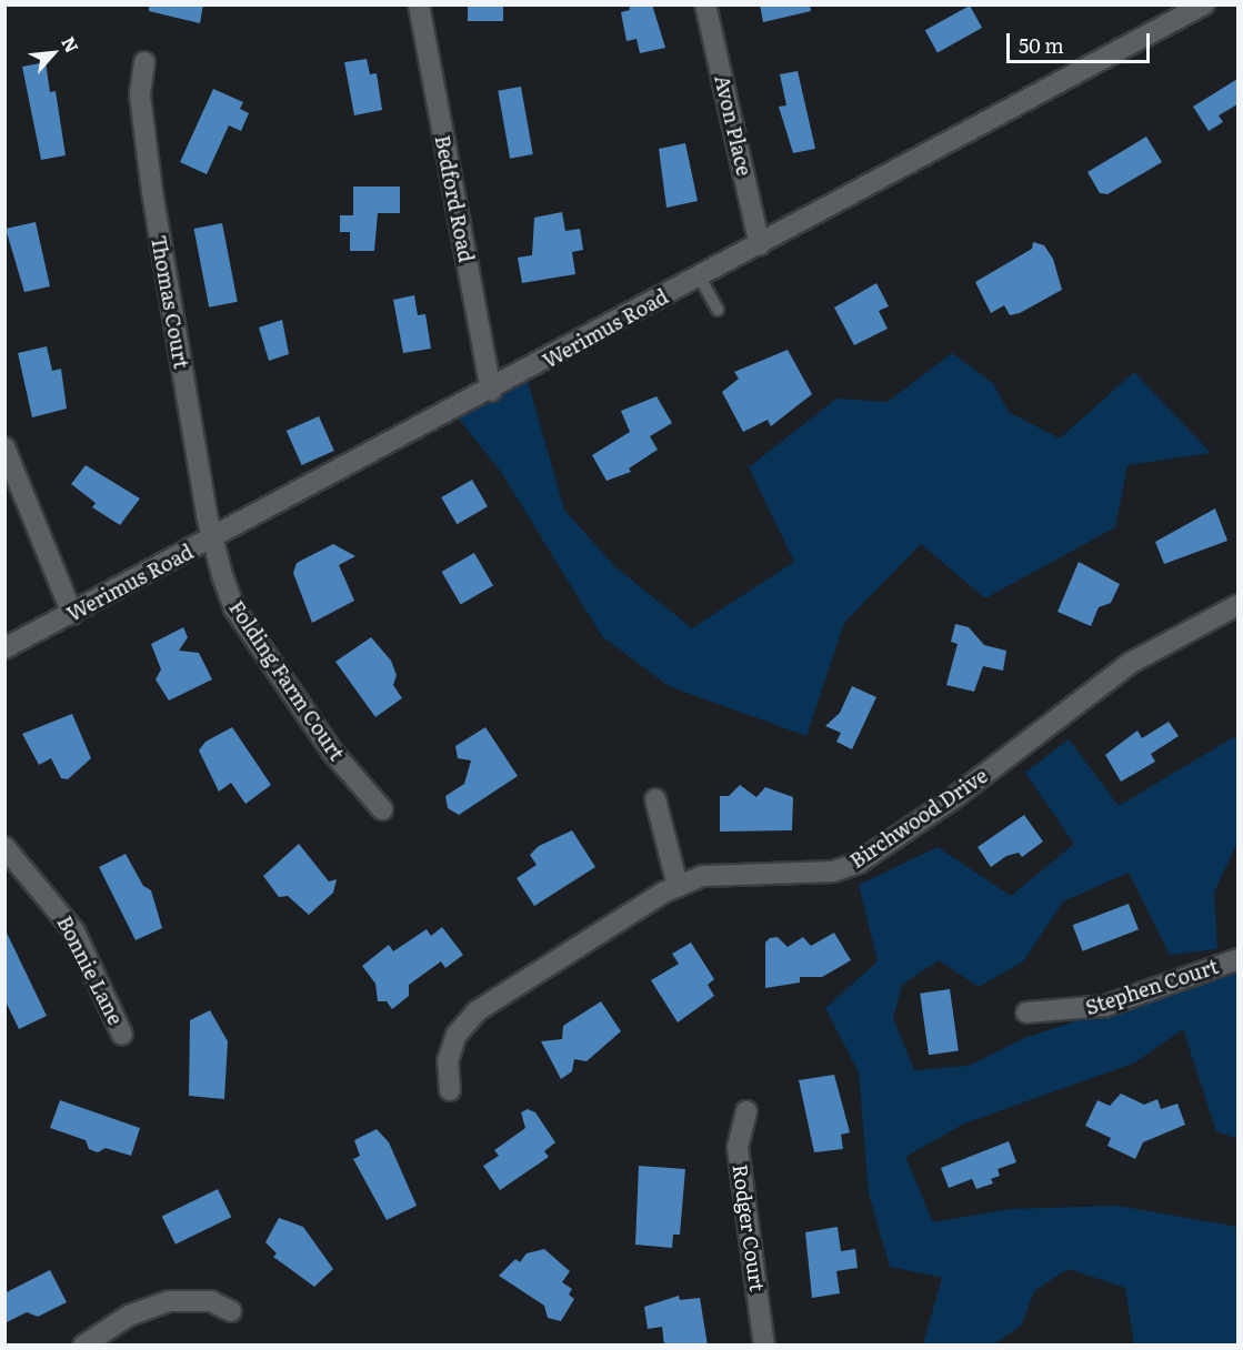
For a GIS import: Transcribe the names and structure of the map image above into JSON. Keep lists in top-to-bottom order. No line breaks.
{"streets":{"street":["Avon Place","Bedford Road","Thomas Court","Werimus Road","Folding Farm Court","Birchwood Drive","Bonnie Lane","Stephen Court","Rodger Court"]},"crossings":[["Avon Place","Werimus Road"],["Bedford Road","Werimus Road"],["Thomas Court","Werimus Road"],["Thomas Court","Folding Farm Court"],["Werimus Road","Folding Farm Court"]],"scale_bar":"50 m","north":"top right"}
